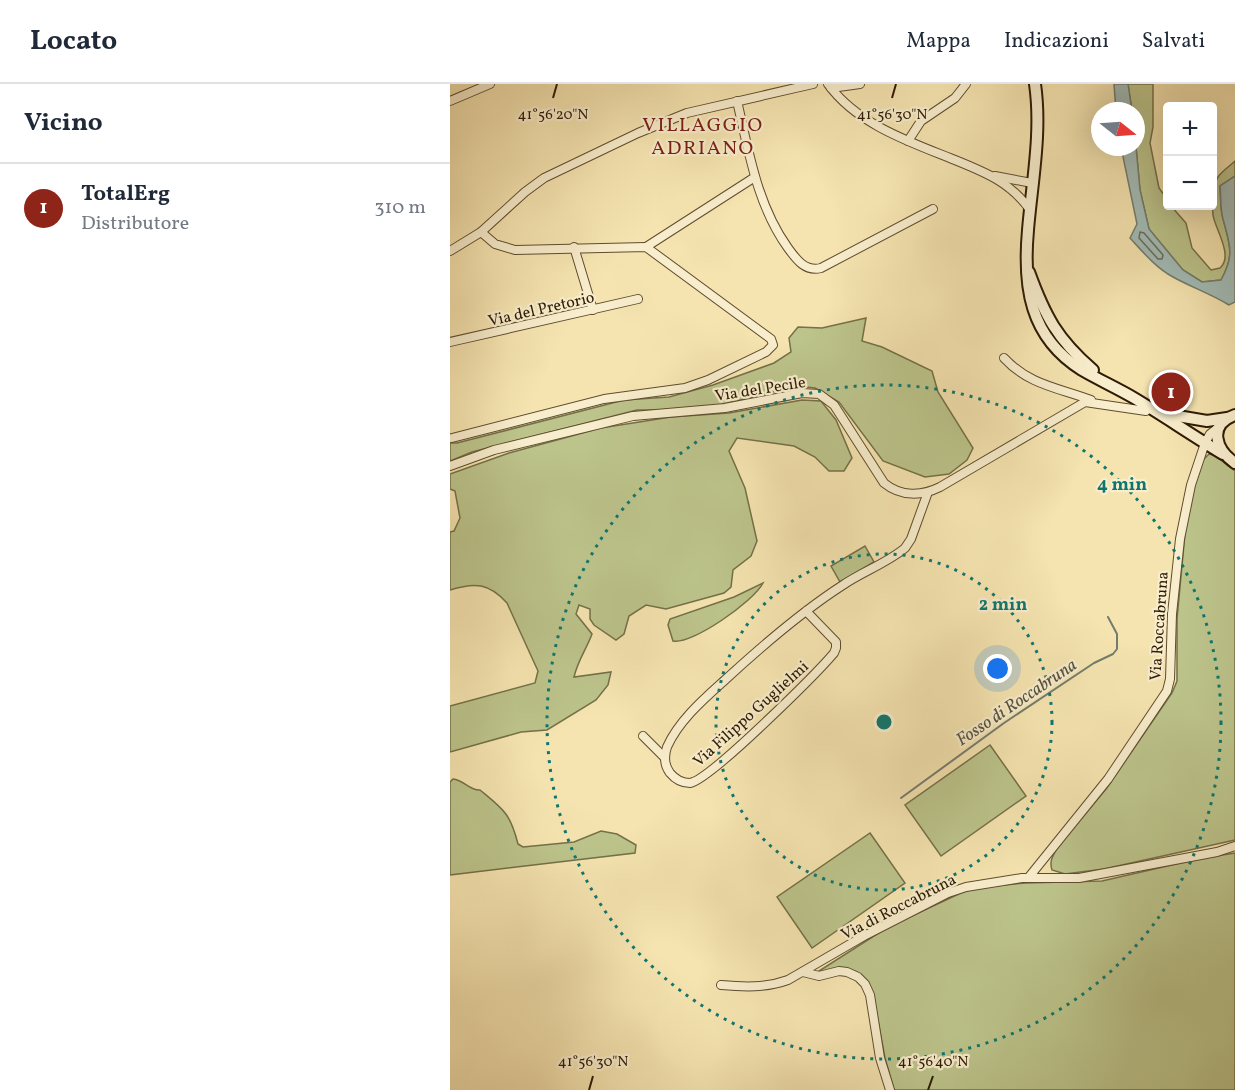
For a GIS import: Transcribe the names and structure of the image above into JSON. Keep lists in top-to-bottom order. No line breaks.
{"streets":{"street":["Via del Pretorio","Via del Pecile","Via Roccabruna","Via Filippo Guglielmi","Via di Roccabruna"]},"crossings":[["Via del Pecile","Via Filippo Guglielmi"],["Via Roccabruna","Via di Roccabruna"]],"districts":["VILLAGGIO ADRIANO"],"water":["Fosso di Roccabruna"],"north":"right","page":{"header":"Locato","nav":["Mappa","Indicazioni","Salvati"],"heading":"Vicino","map_buttons":["+","−"],"list":[{"mark":"1","name":"TotalErg","note":"Distributore","value":"310 m"}],"pins":"1"},"coordinates":["41°56'20\"N","41°56'30\"N","41°56'40\"N"],"rings":["4 min","2 min"]}
